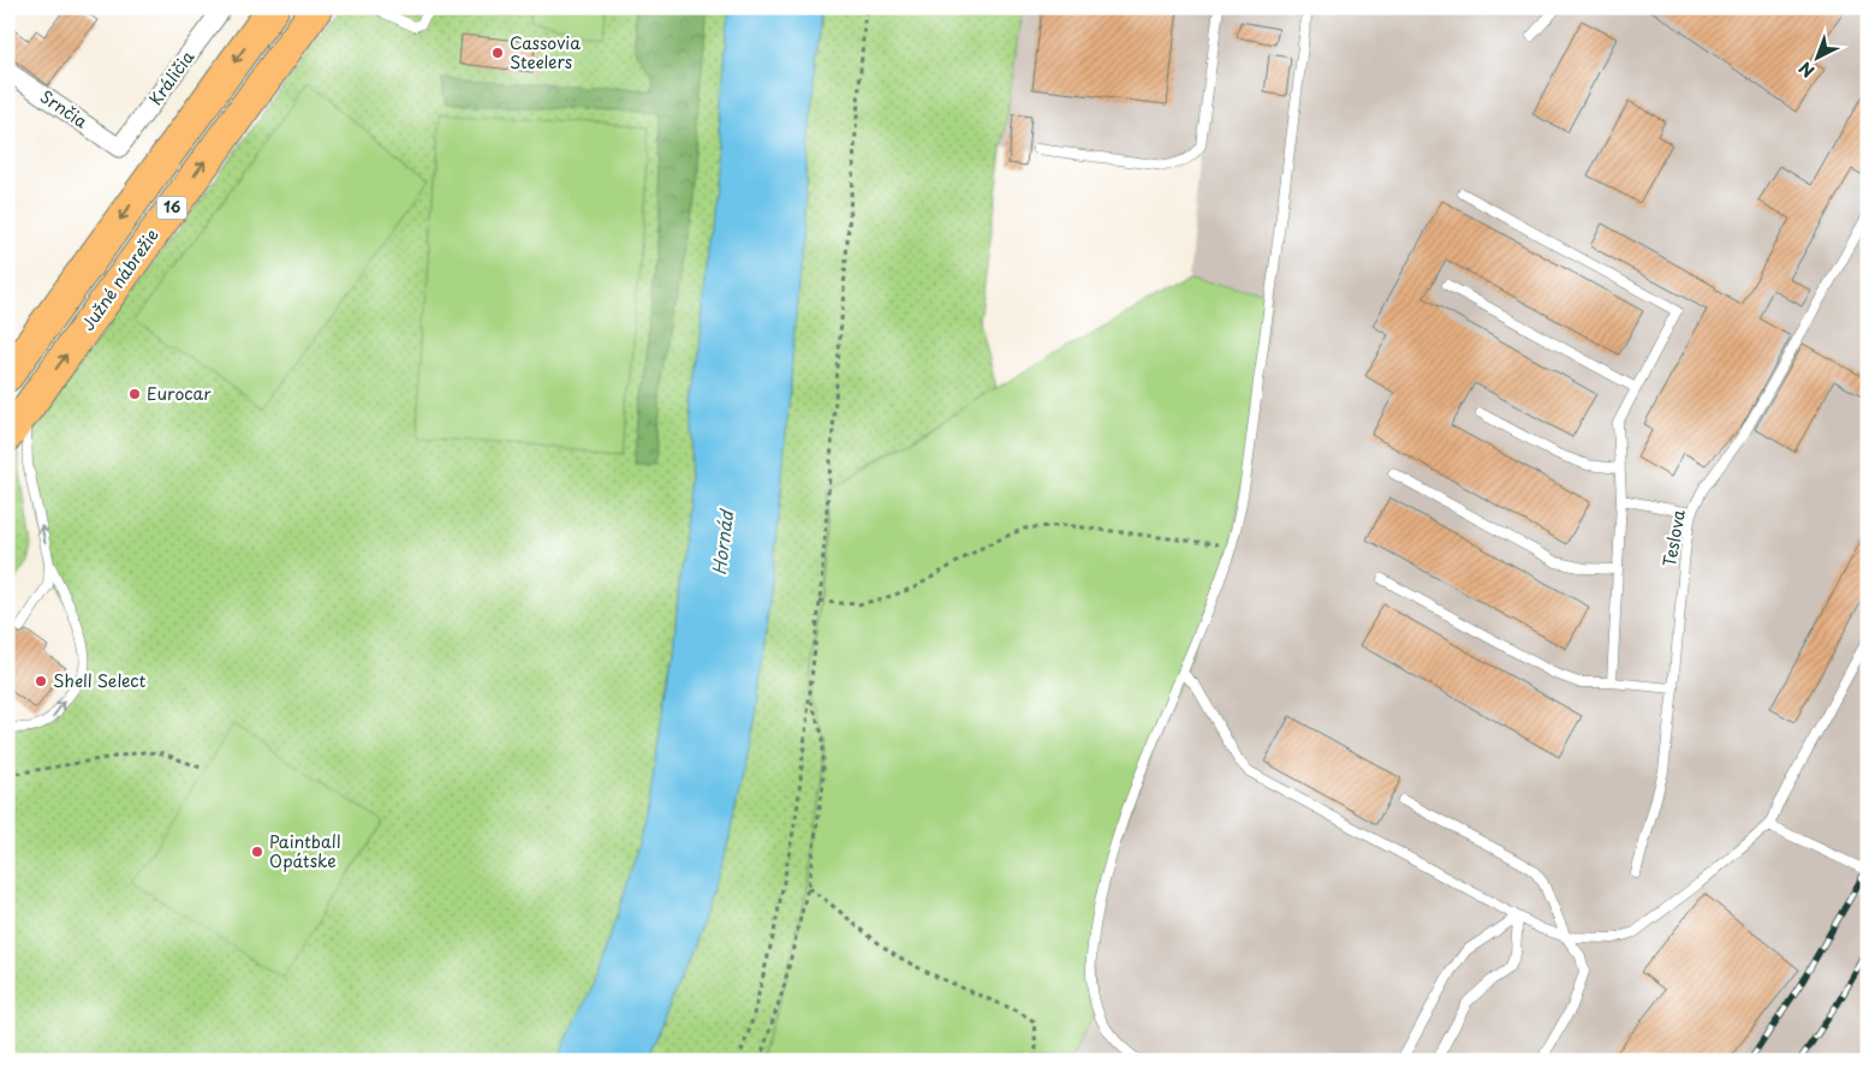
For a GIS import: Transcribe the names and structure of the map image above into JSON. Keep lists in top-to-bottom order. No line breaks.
{"streets":{"highway":["16","Južné nábrežie"],"street":["Králičia","Srnčia"],"lane":["Teslova"]},"crossings":[["Králičia","Srnčia"]],"water":["Hornád"],"places":["Cassovia Steelers","Eurocar","Shell Select","Paintball Opátske"],"north":"bottom left"}
